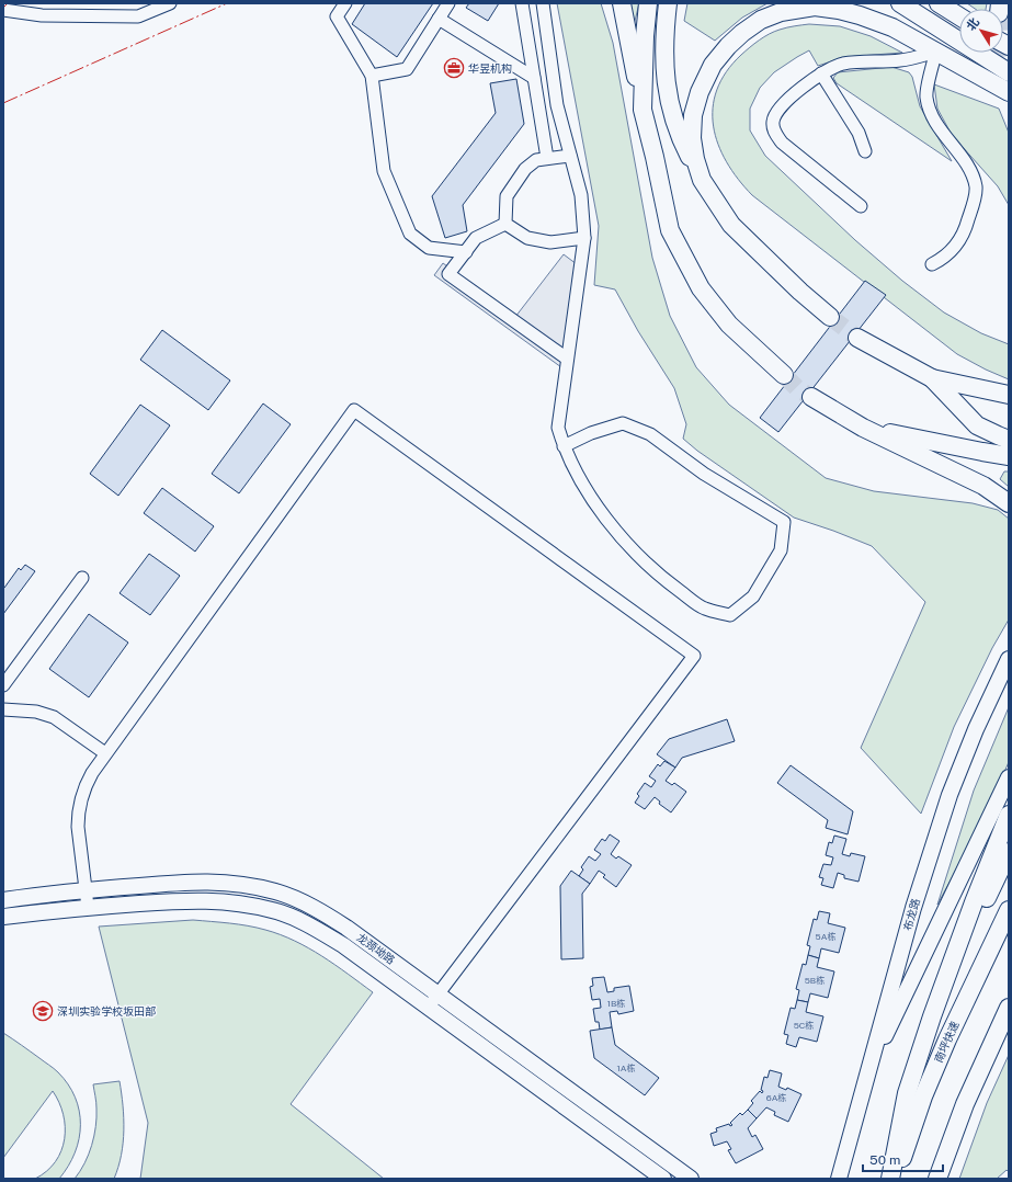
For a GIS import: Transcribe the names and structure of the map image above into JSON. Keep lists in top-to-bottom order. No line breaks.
{"streets":{"highway":["南坪快速"],"main road":["布龙路","龙颈坳路"]},"places":{"office":["华昱机构"],"school or university":["深圳实验学校坂田部"]},"house_numbers":["5A栋","5B栋","1B栋","5C栋","1A栋","6A栋"],"scale_bar":"50 m","north":"top left"}
